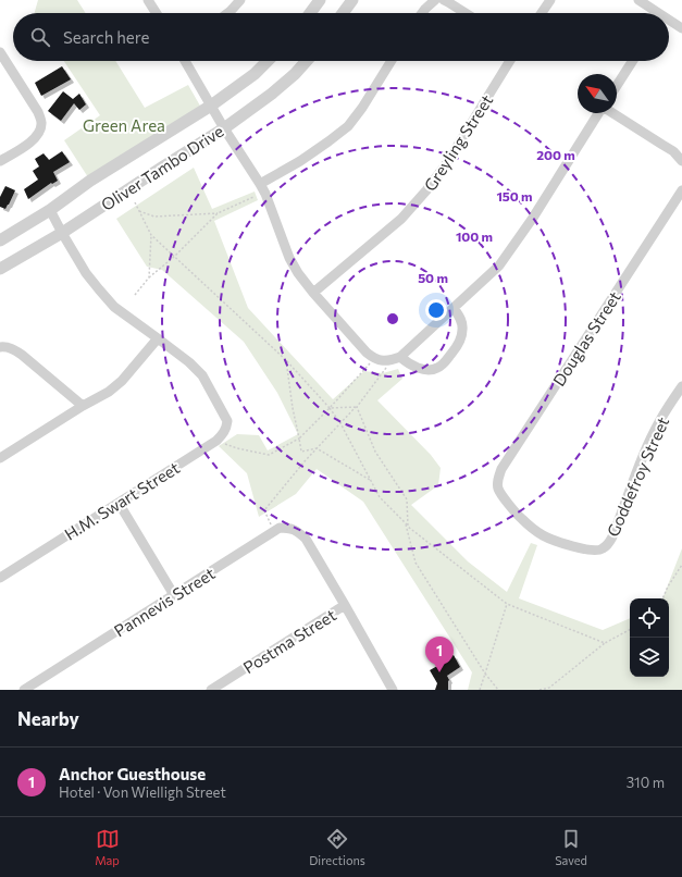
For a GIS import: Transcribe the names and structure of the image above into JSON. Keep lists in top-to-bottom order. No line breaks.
{"streets":{"street":["Greyling Street","Oliver Tambo Drive","Douglas Street","Goddefroy Street","H.M. Swart Street","Pannevis Street","Postma Street"]},"crossings":[["Douglas Street","Goddefroy Street"],["Pannevis Street","Postma Street"]],"parks":["Green Area"],"north":"top left","page":{"search":"Search here","pins":"1","heading":"Nearby","list":[{"mark":"1","name":"Anchor Guesthouse","note":"Hotel · Von Wielligh Street","value":"310 m"}],"nav":["Map","Directions","Saved"]},"rings":["200 m","150 m","100 m","50 m"]}
